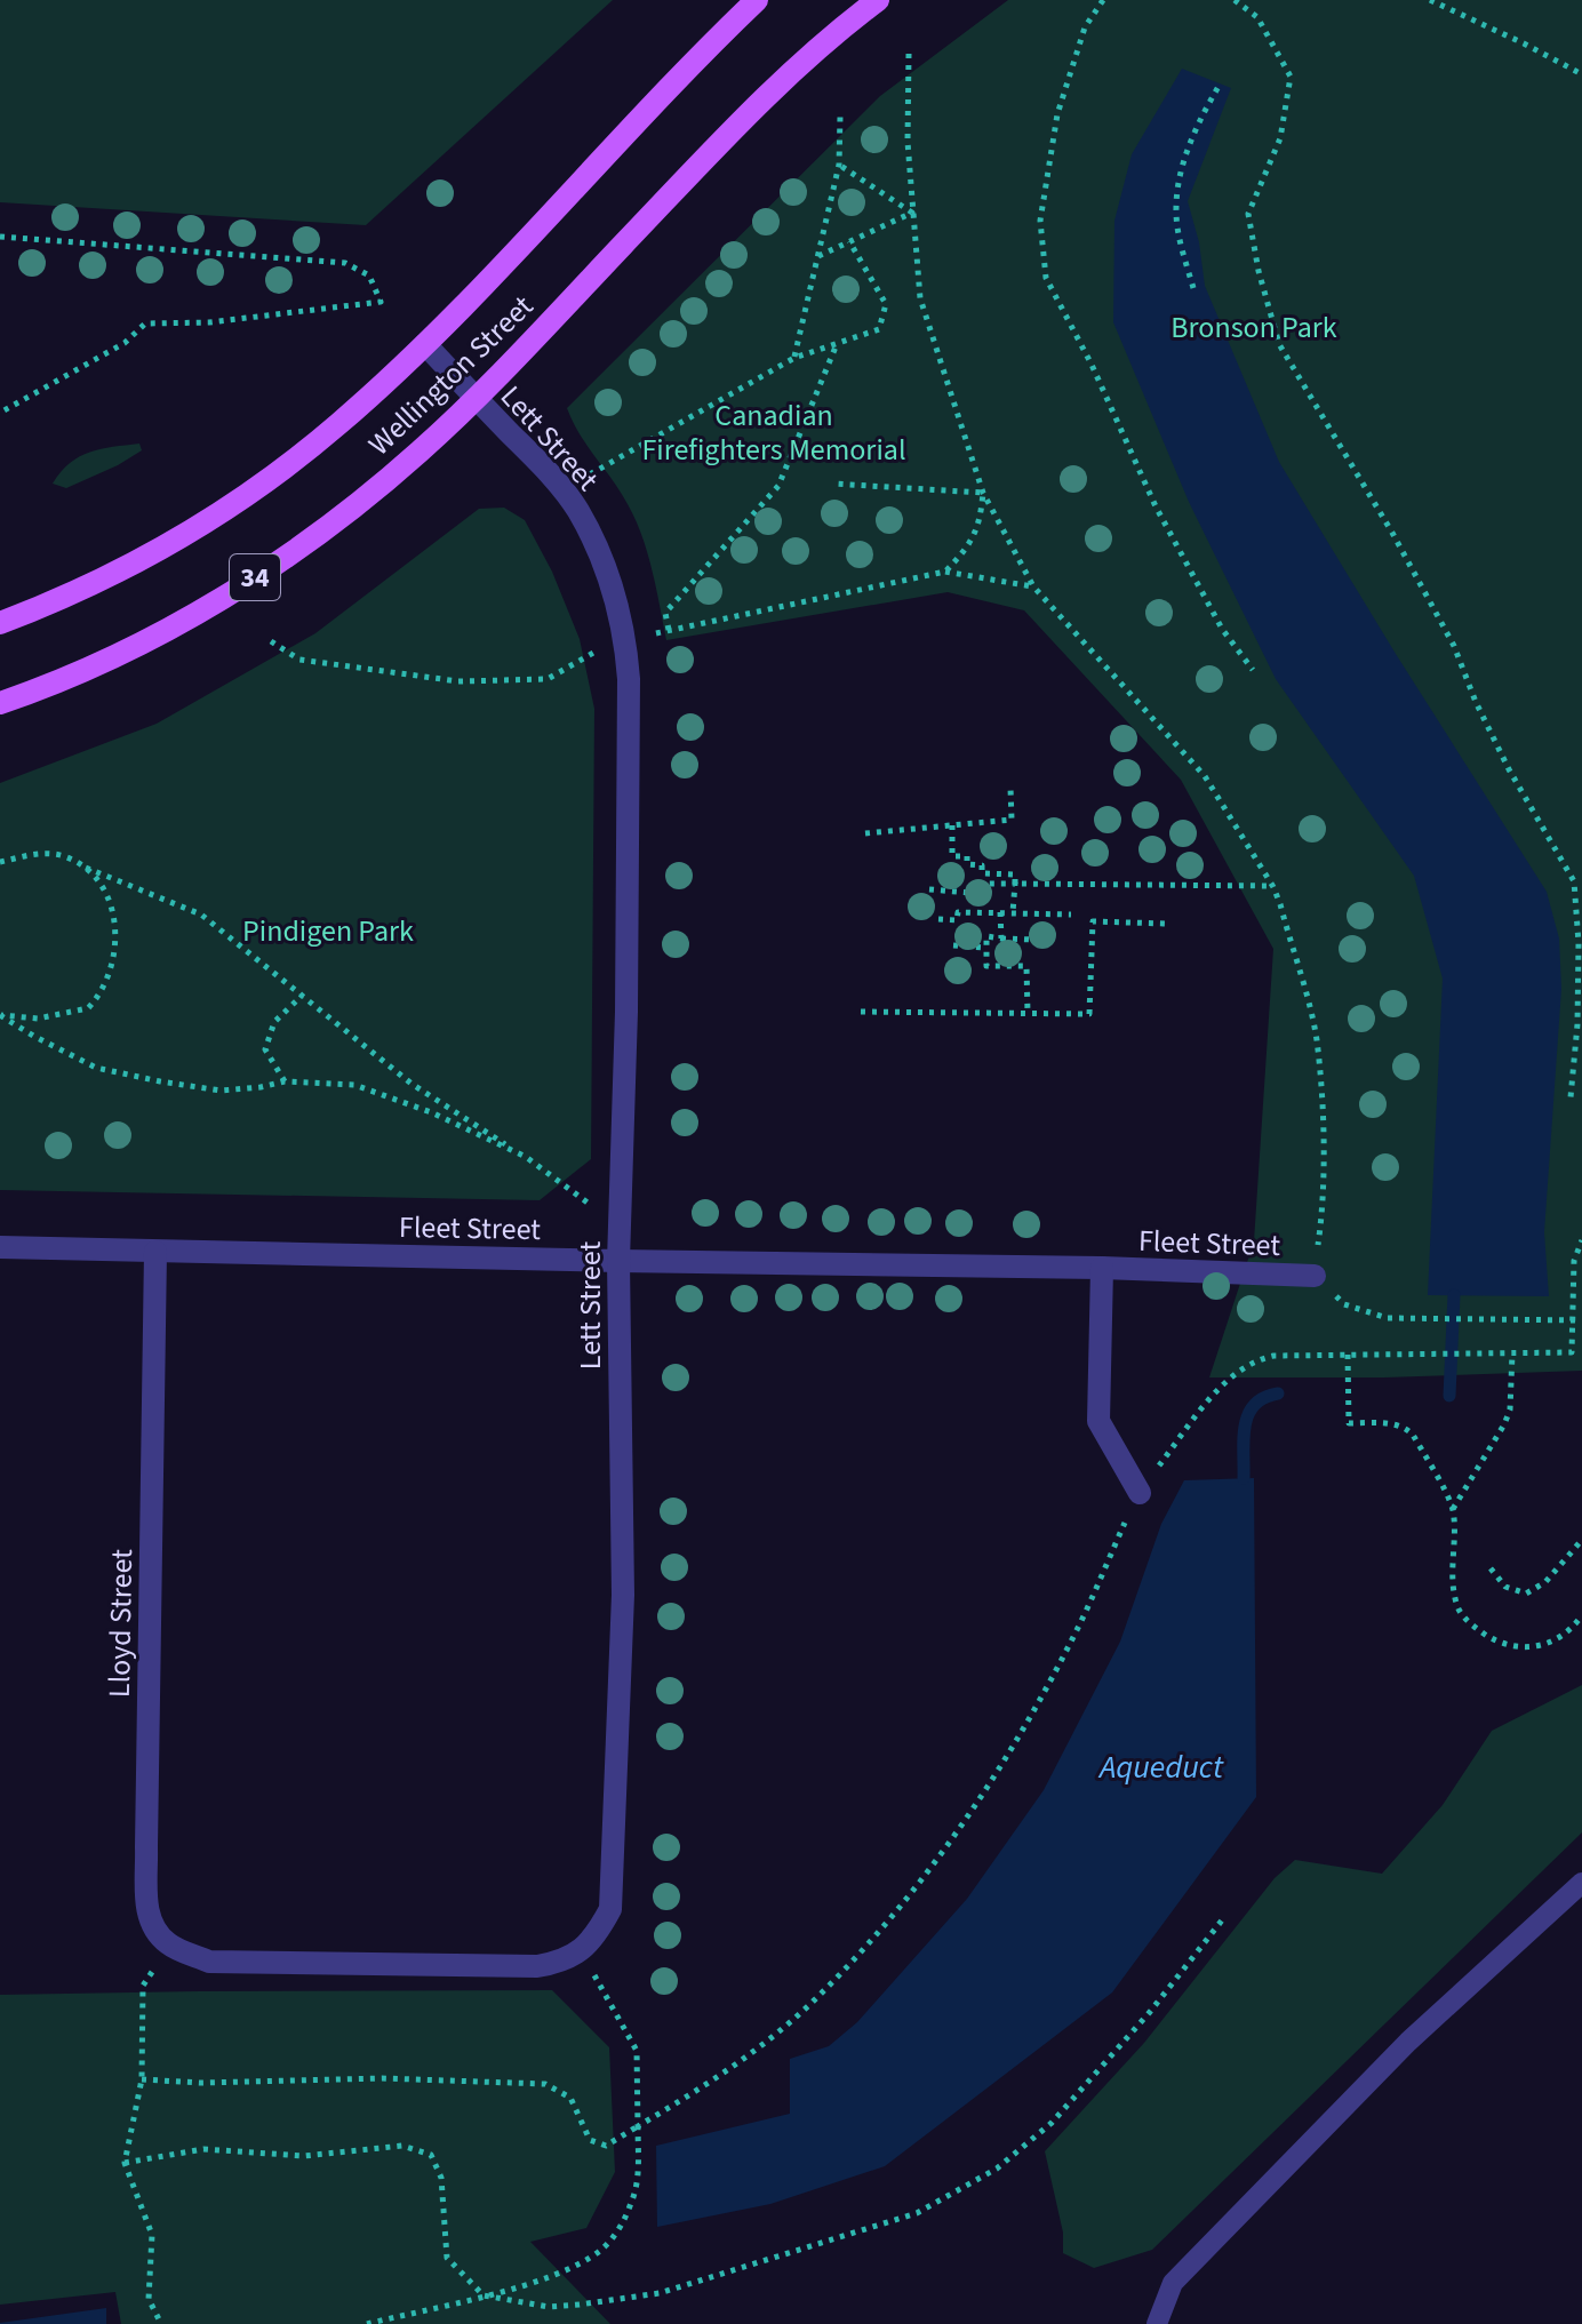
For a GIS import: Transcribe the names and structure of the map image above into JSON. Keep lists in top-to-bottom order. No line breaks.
{"streets":{"main road":["Wellington Street","34"],"street":["Lett Street","Fleet Street","Lloyd Street"]},"crossings":[["Wellington Street","Lett Street"],["Lett Street","Fleet Street"],["Fleet Street","Lloyd Street"]],"water":["Aqueduct"],"parks":["Bronson Park","Canadian Firefighters Memorial","Pindigen Park"]}
